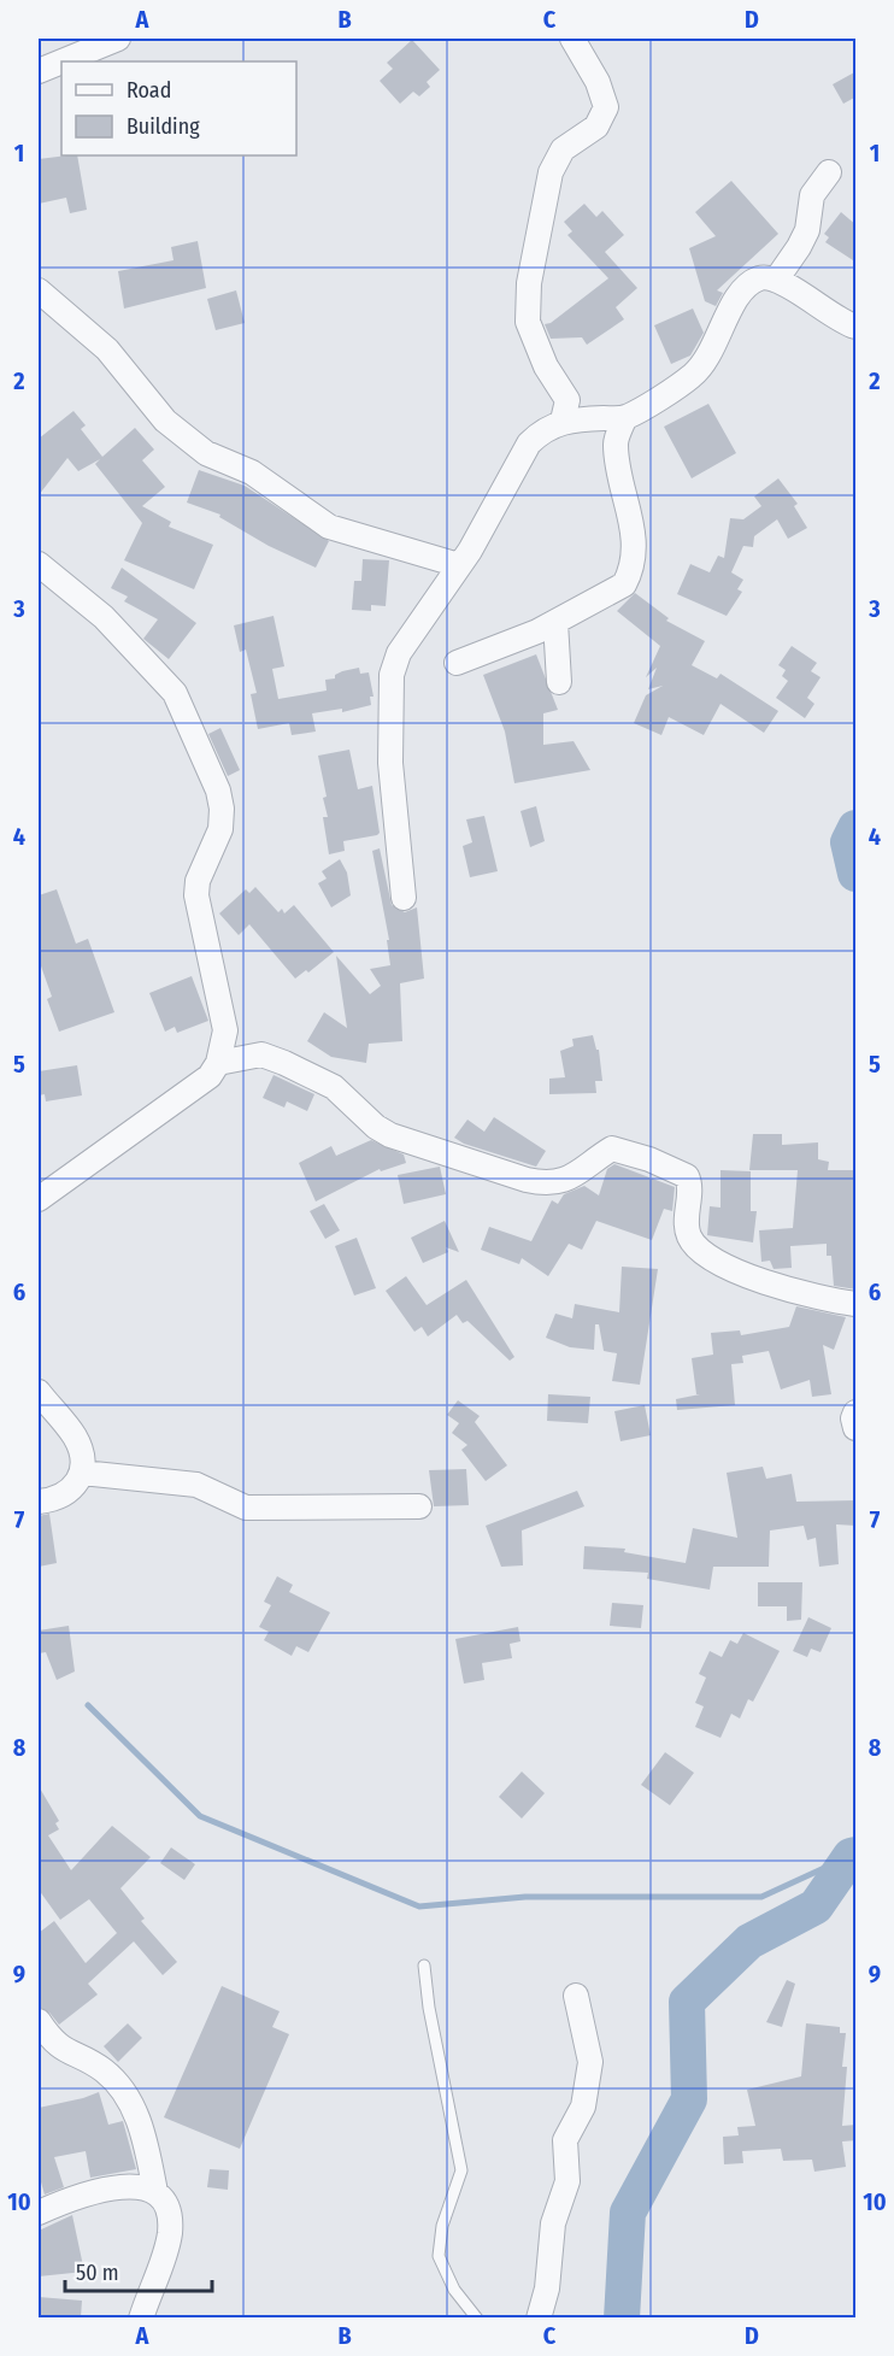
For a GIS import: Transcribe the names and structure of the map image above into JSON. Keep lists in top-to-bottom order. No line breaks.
{"legend":["Road","Building"],"scale_bar":"50 m","grid":{"columns":["A","B","C","D"],"rows":["1","2","3","4","5","6","7","8","9","10"]}}
